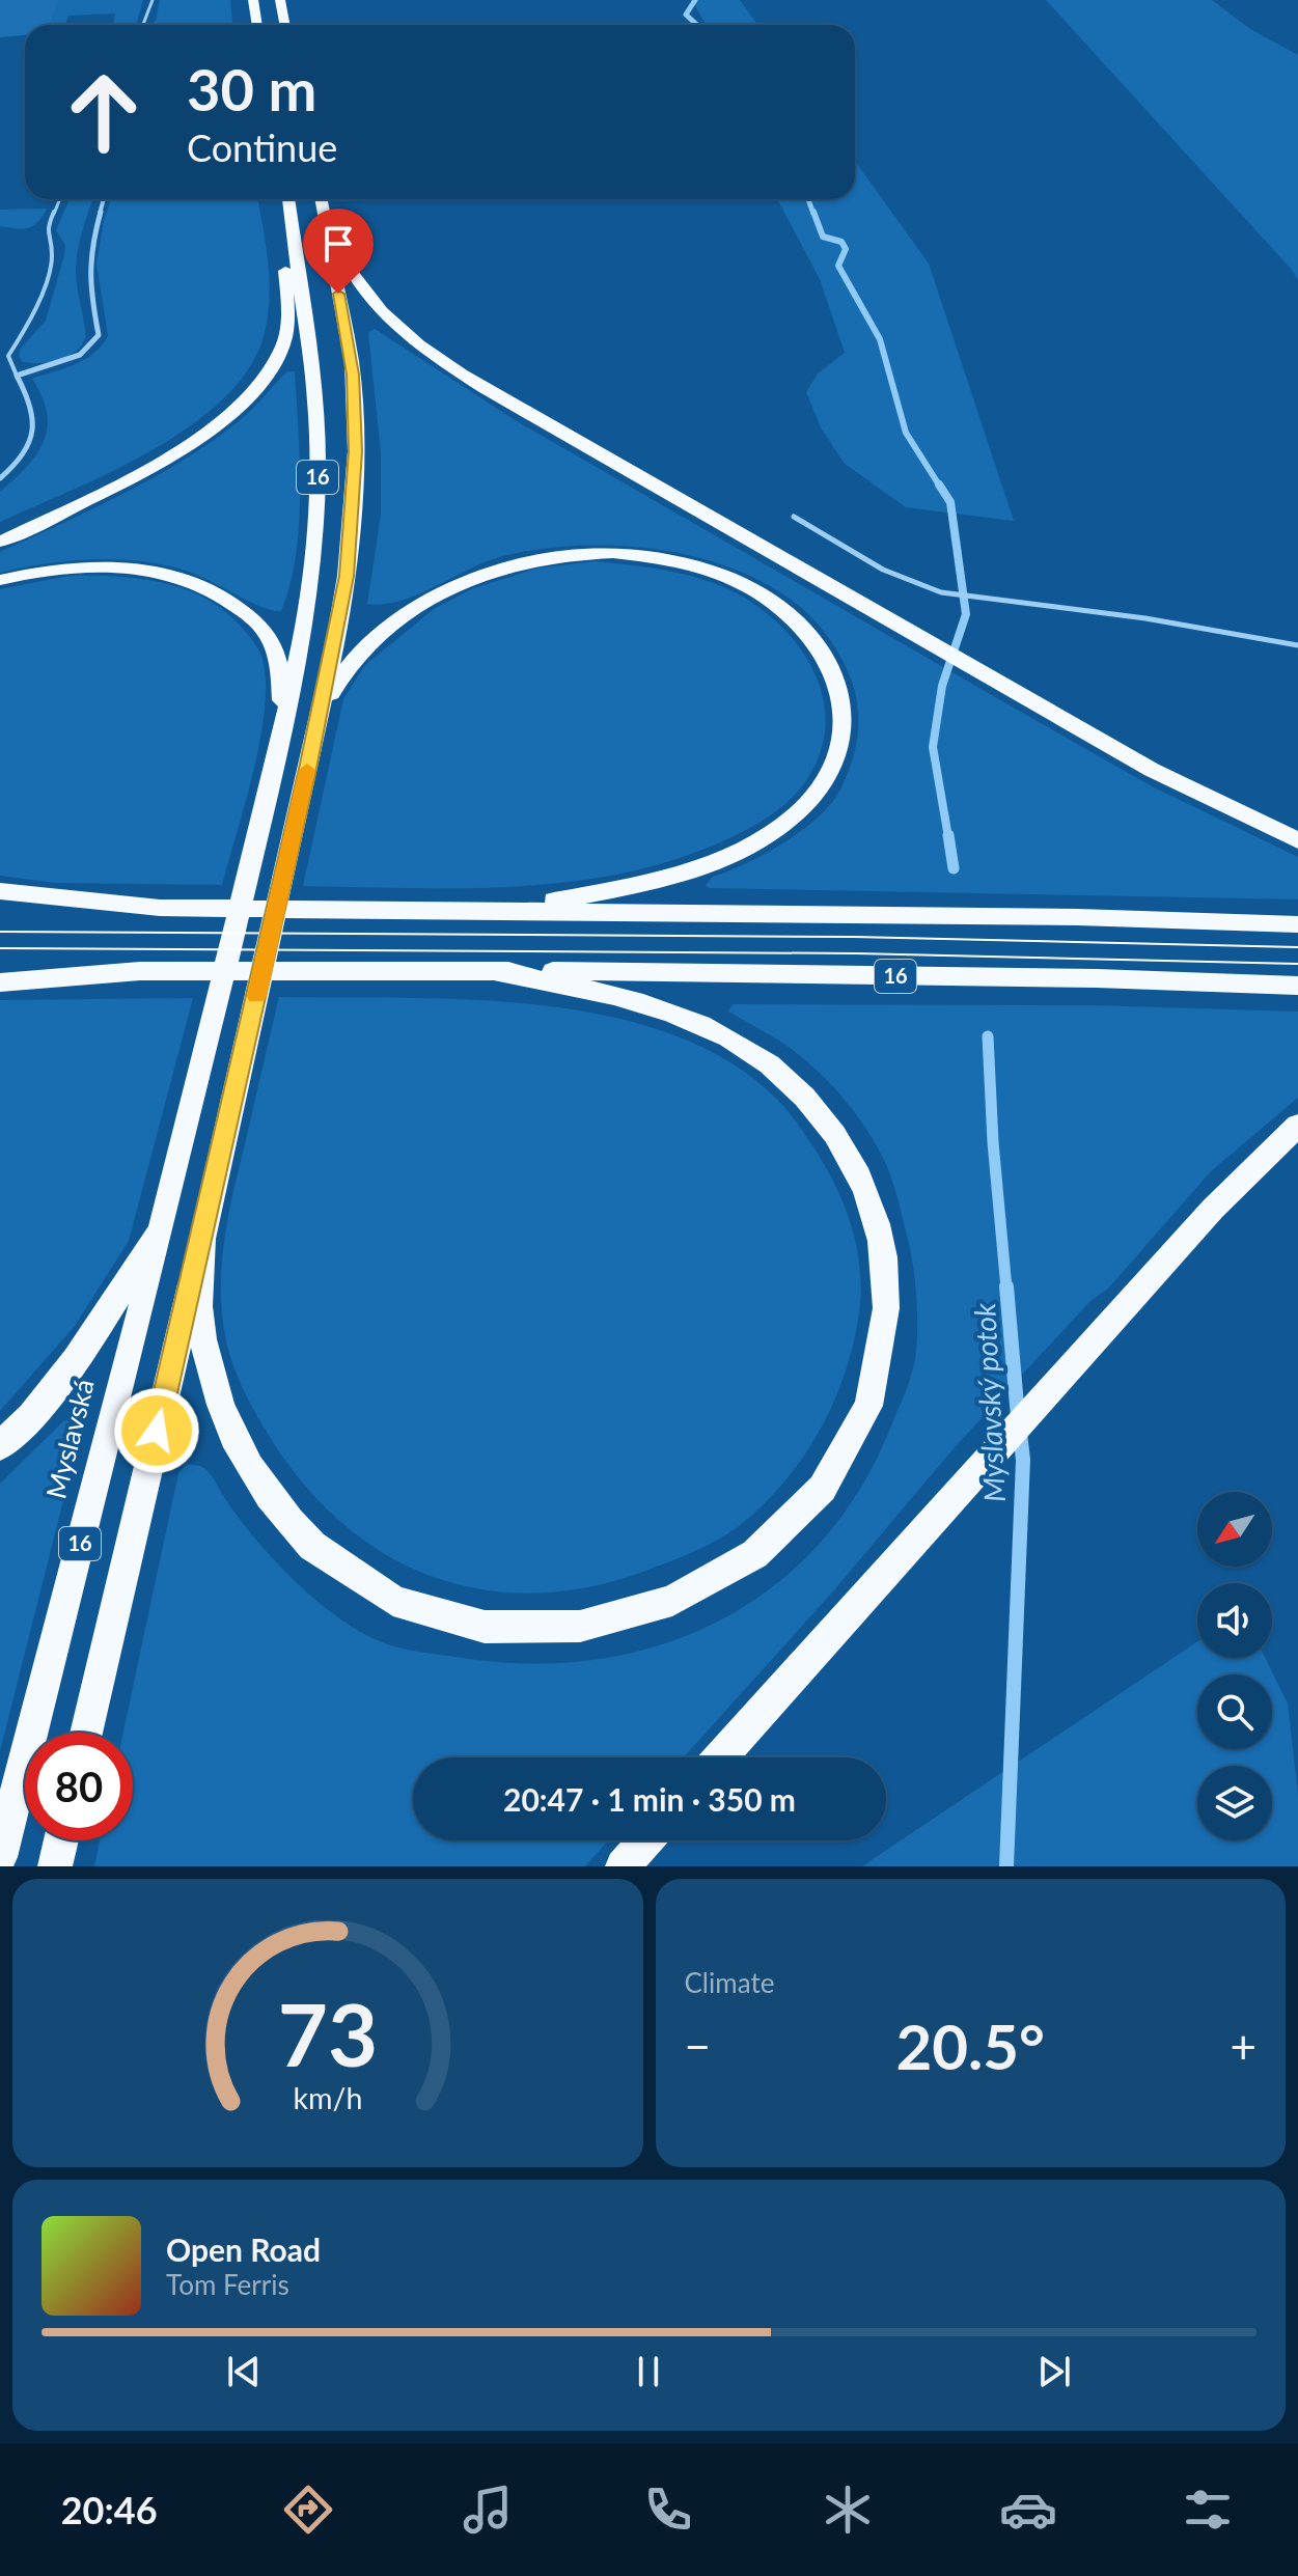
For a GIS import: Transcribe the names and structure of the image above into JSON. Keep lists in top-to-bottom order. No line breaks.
{"streets":{"highway":["16","Myslavská"]},"crossings":[["16","Myslavská"]],"water":["Myslavský potok"],"north":"bottom left","page":{"turn":["30 m","Continue"],"limit":"80","trip":"20:47 · 1 min · 350 m","tile":"Climate","heat":["−","20.5°","+"],"song":["Open Road","Tom Ferris"],"tabs":"20:46","gauge":["73","km/h"]}}
